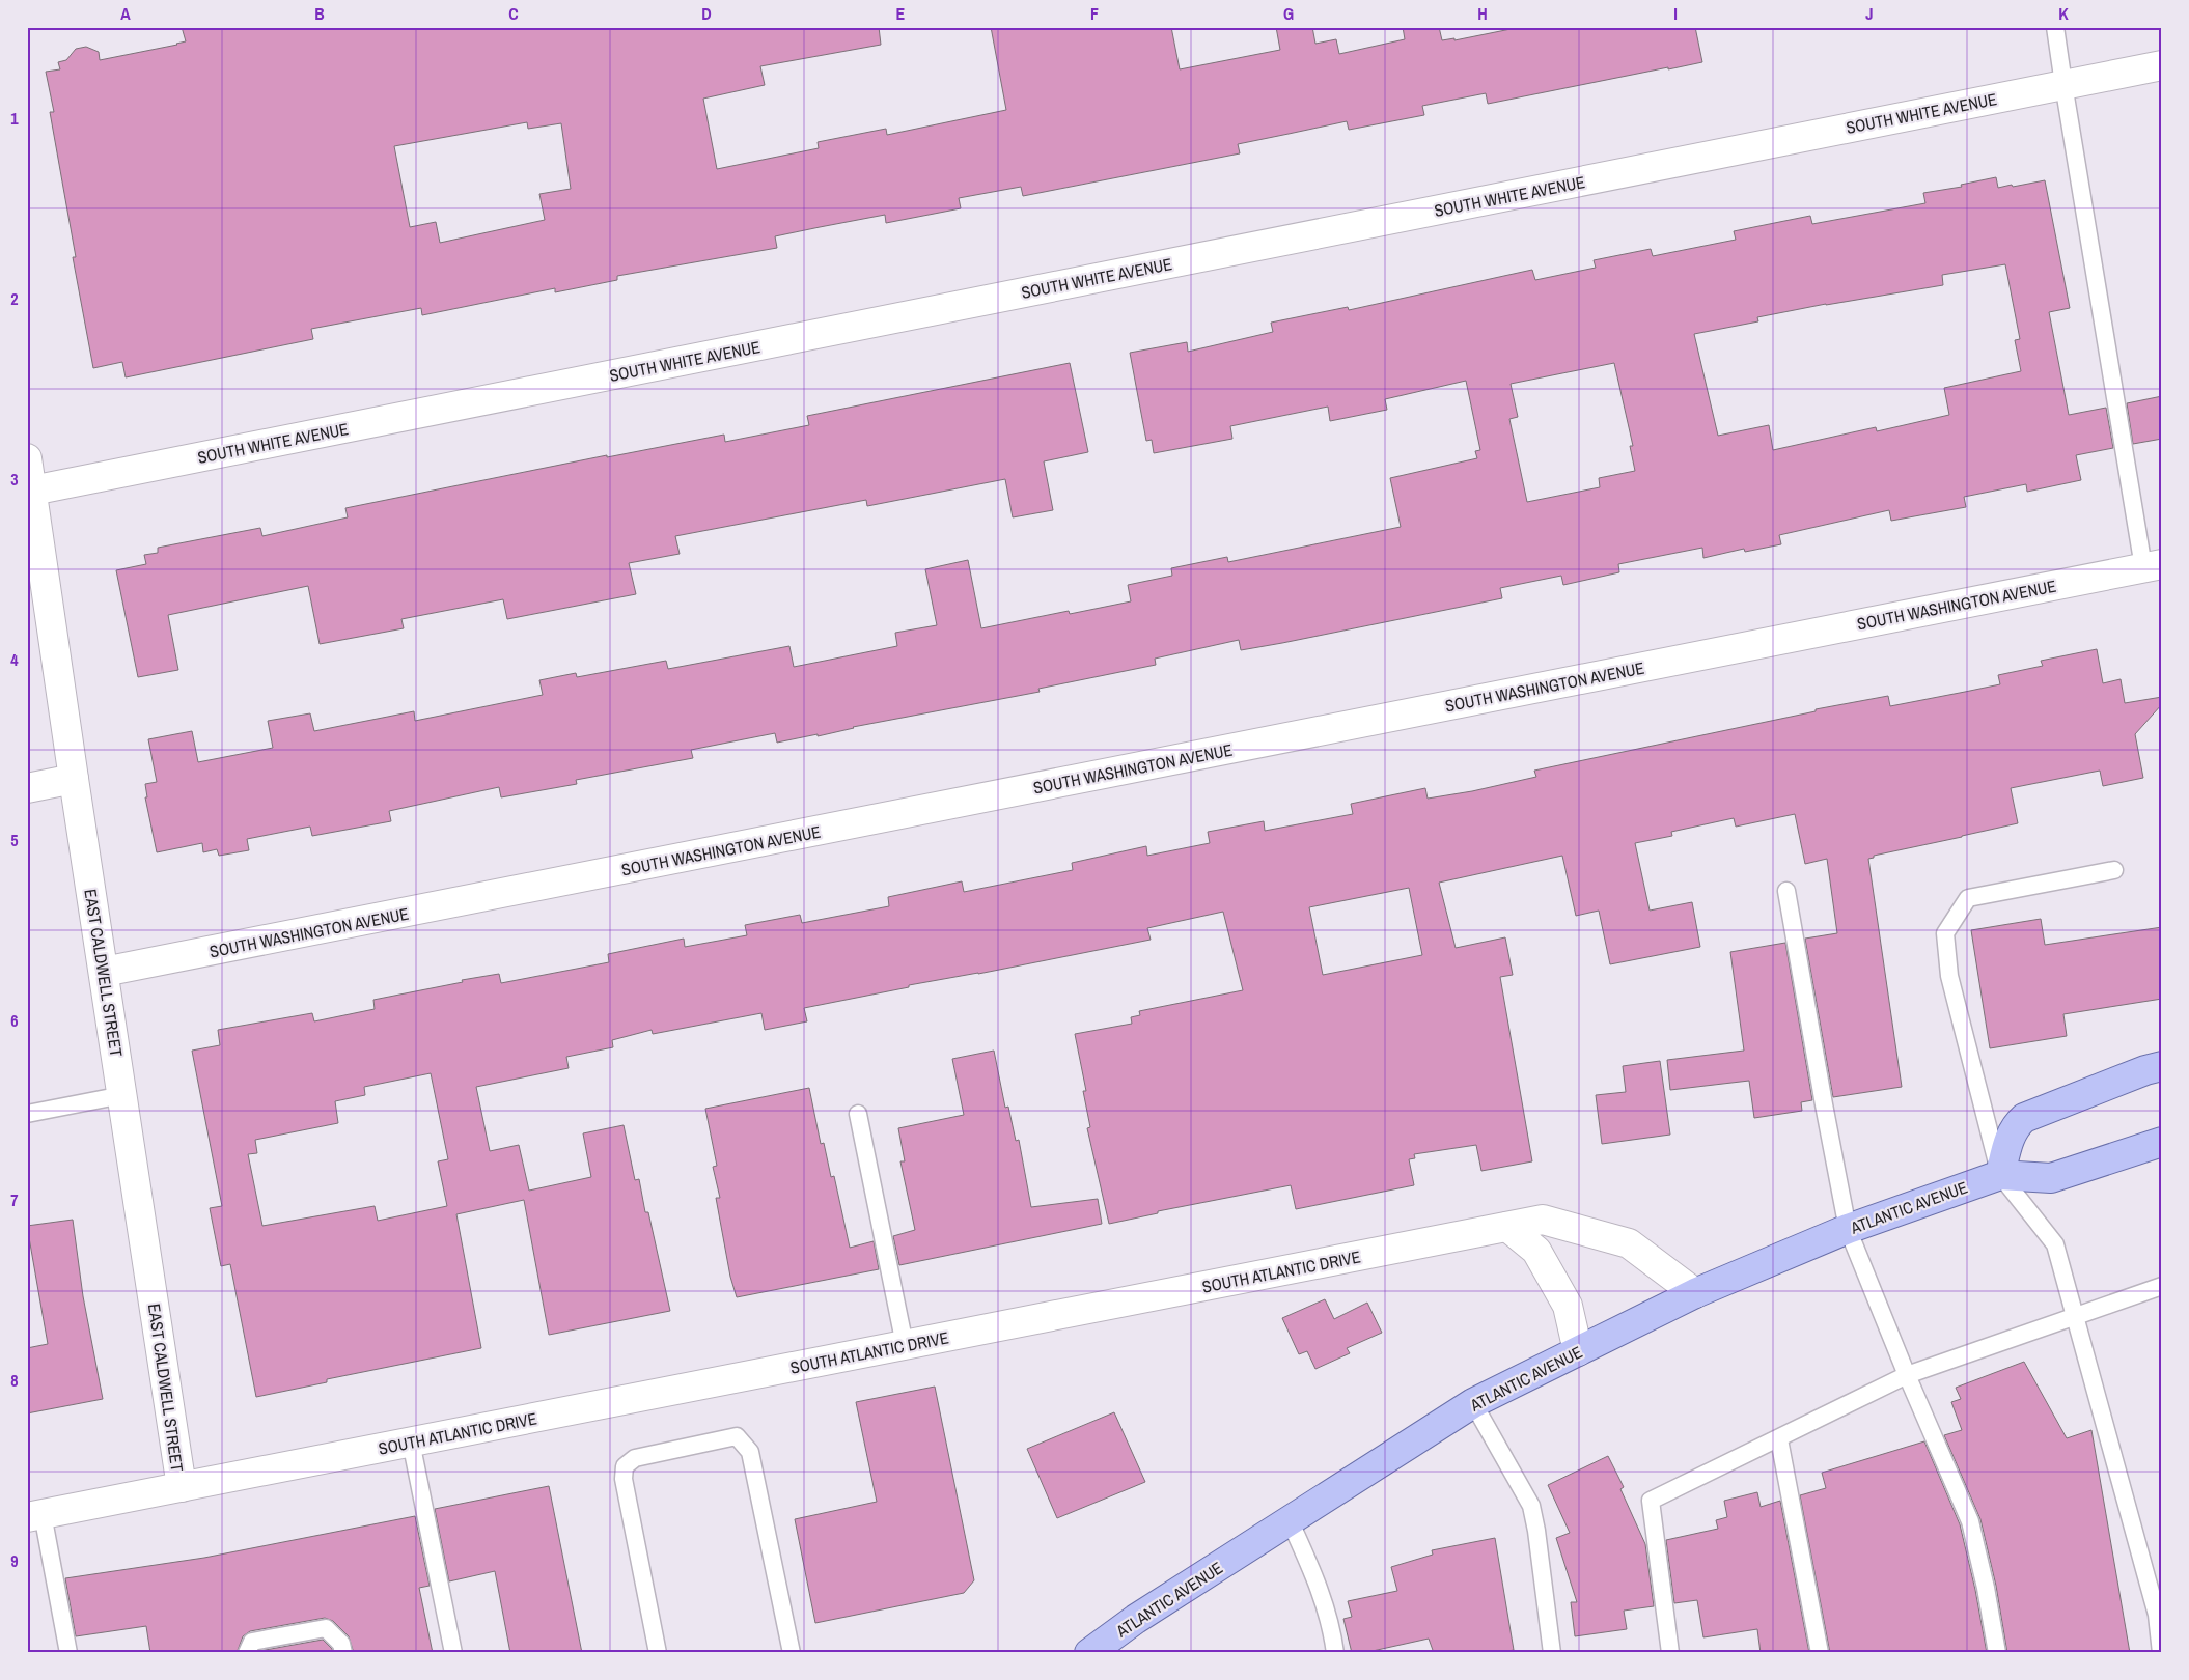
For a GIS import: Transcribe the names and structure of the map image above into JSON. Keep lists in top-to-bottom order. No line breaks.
{"streets":{"main road":["ATLANTIC AVENUE"],"street":["SOUTH WHITE AVENUE","SOUTH WASHINGTON AVENUE","EAST CALDWELL STREET","SOUTH ATLANTIC DRIVE"]},"crossings":[["SOUTH WHITE AVENUE","EAST CALDWELL STREET"],["SOUTH WASHINGTON AVENUE","EAST CALDWELL STREET"],["EAST CALDWELL STREET","SOUTH ATLANTIC DRIVE"],["ATLANTIC AVENUE","SOUTH ATLANTIC DRIVE"]],"grid":{"columns":["A","B","C","D","E","F","G","H","I","J","K"],"rows":["1","2","3","4","5","6","7","8","9"]}}
